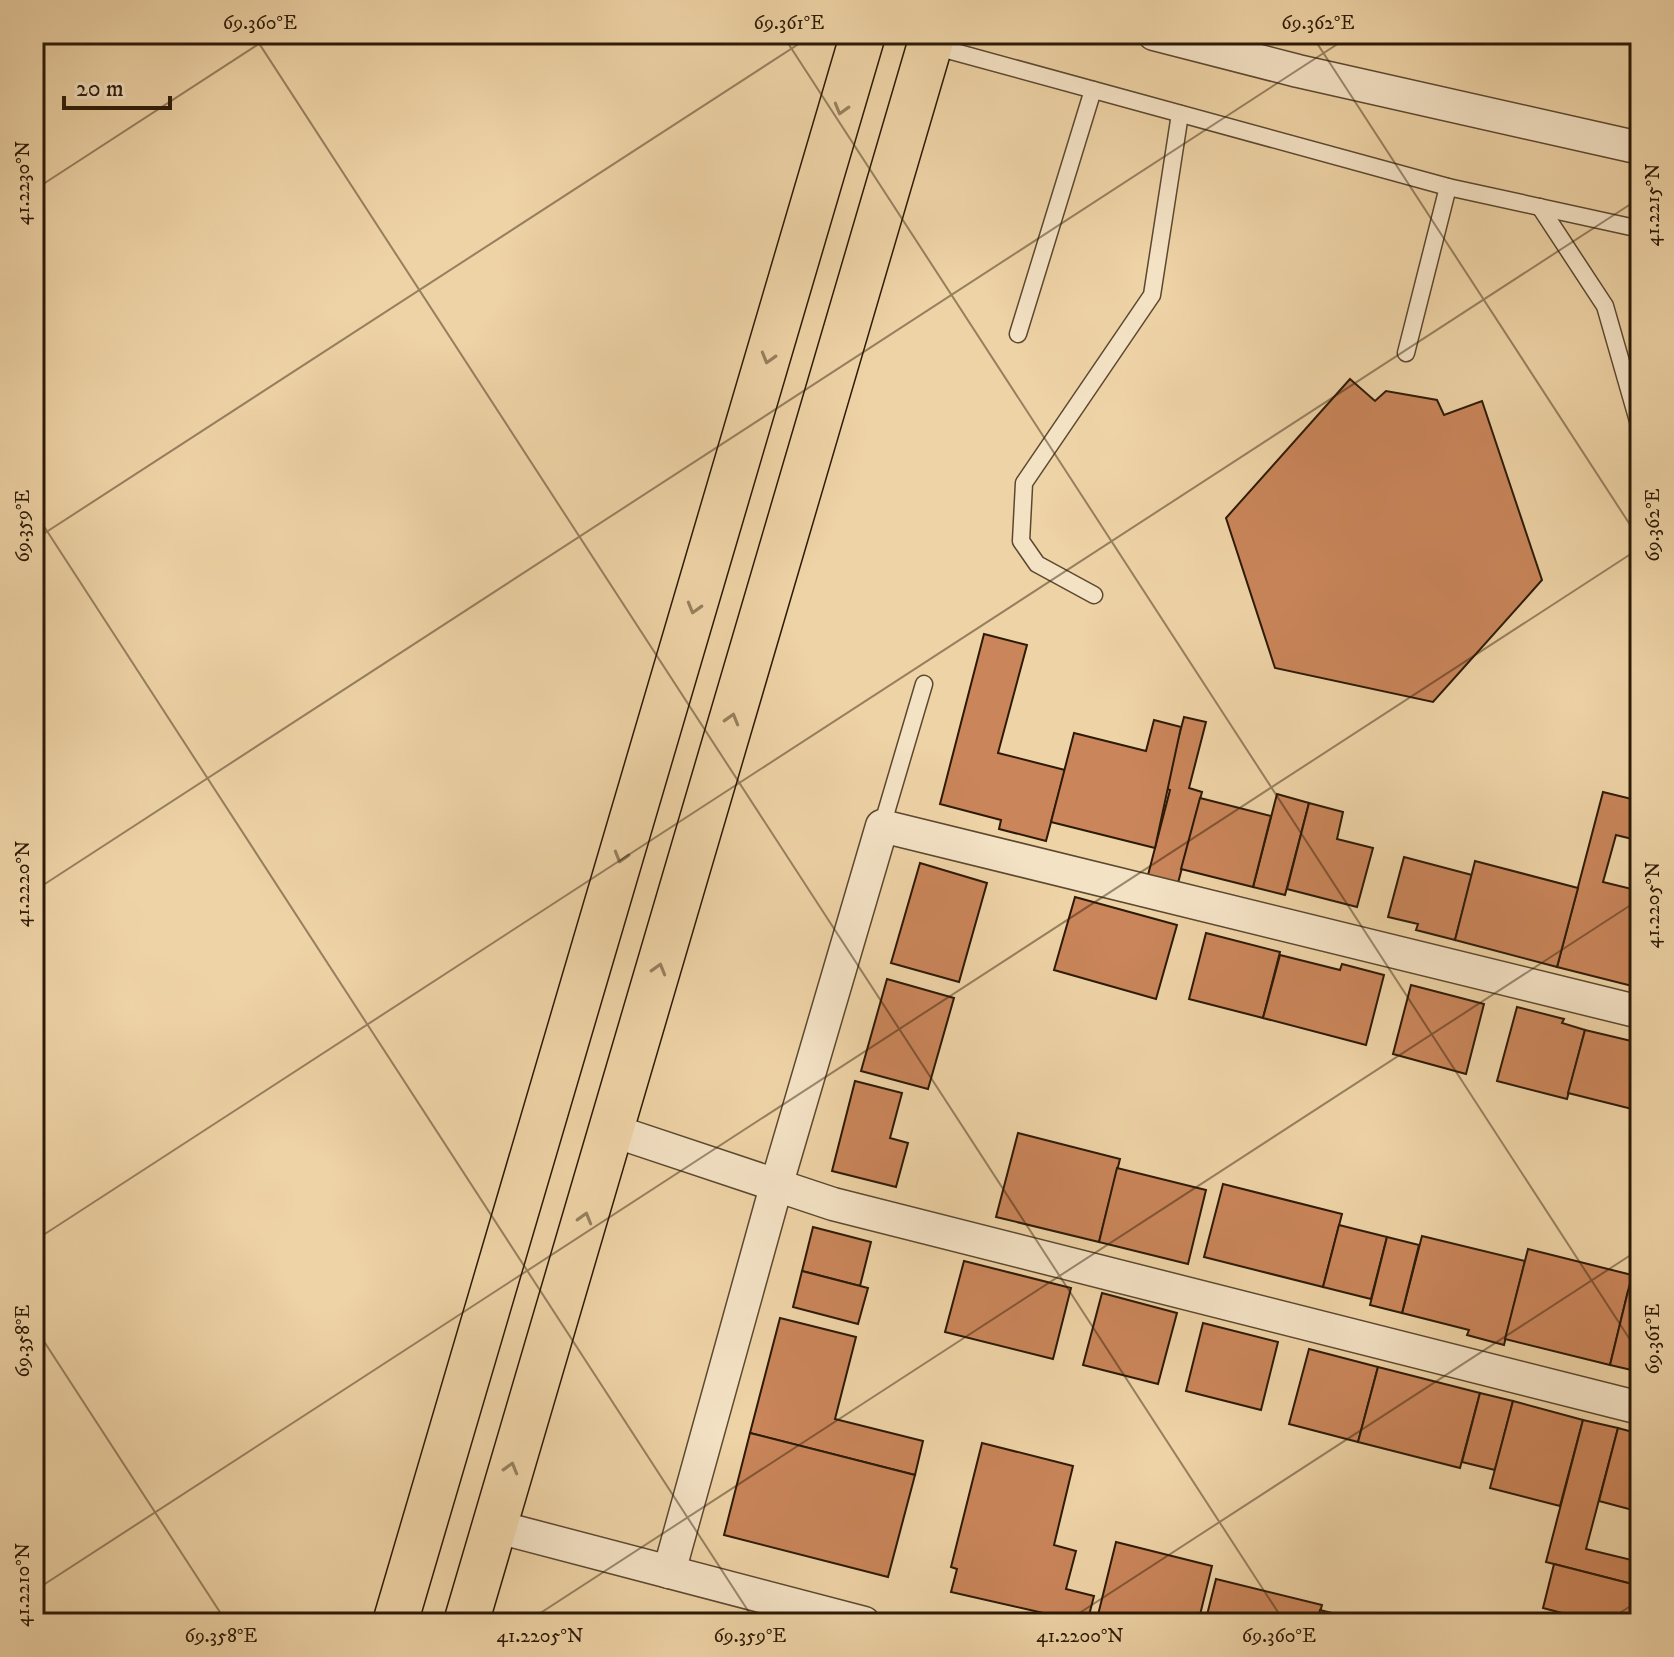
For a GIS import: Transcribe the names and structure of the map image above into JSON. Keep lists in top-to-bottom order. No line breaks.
{"scale_bar":"20 m","coordinates":["69.360°E","69.361°E","69.362°E","41.2230°N","41.2215°N","69.359°E","41.2220°N","41.2205°N","69.358°E","41.2210°N","41.2200°N"]}
